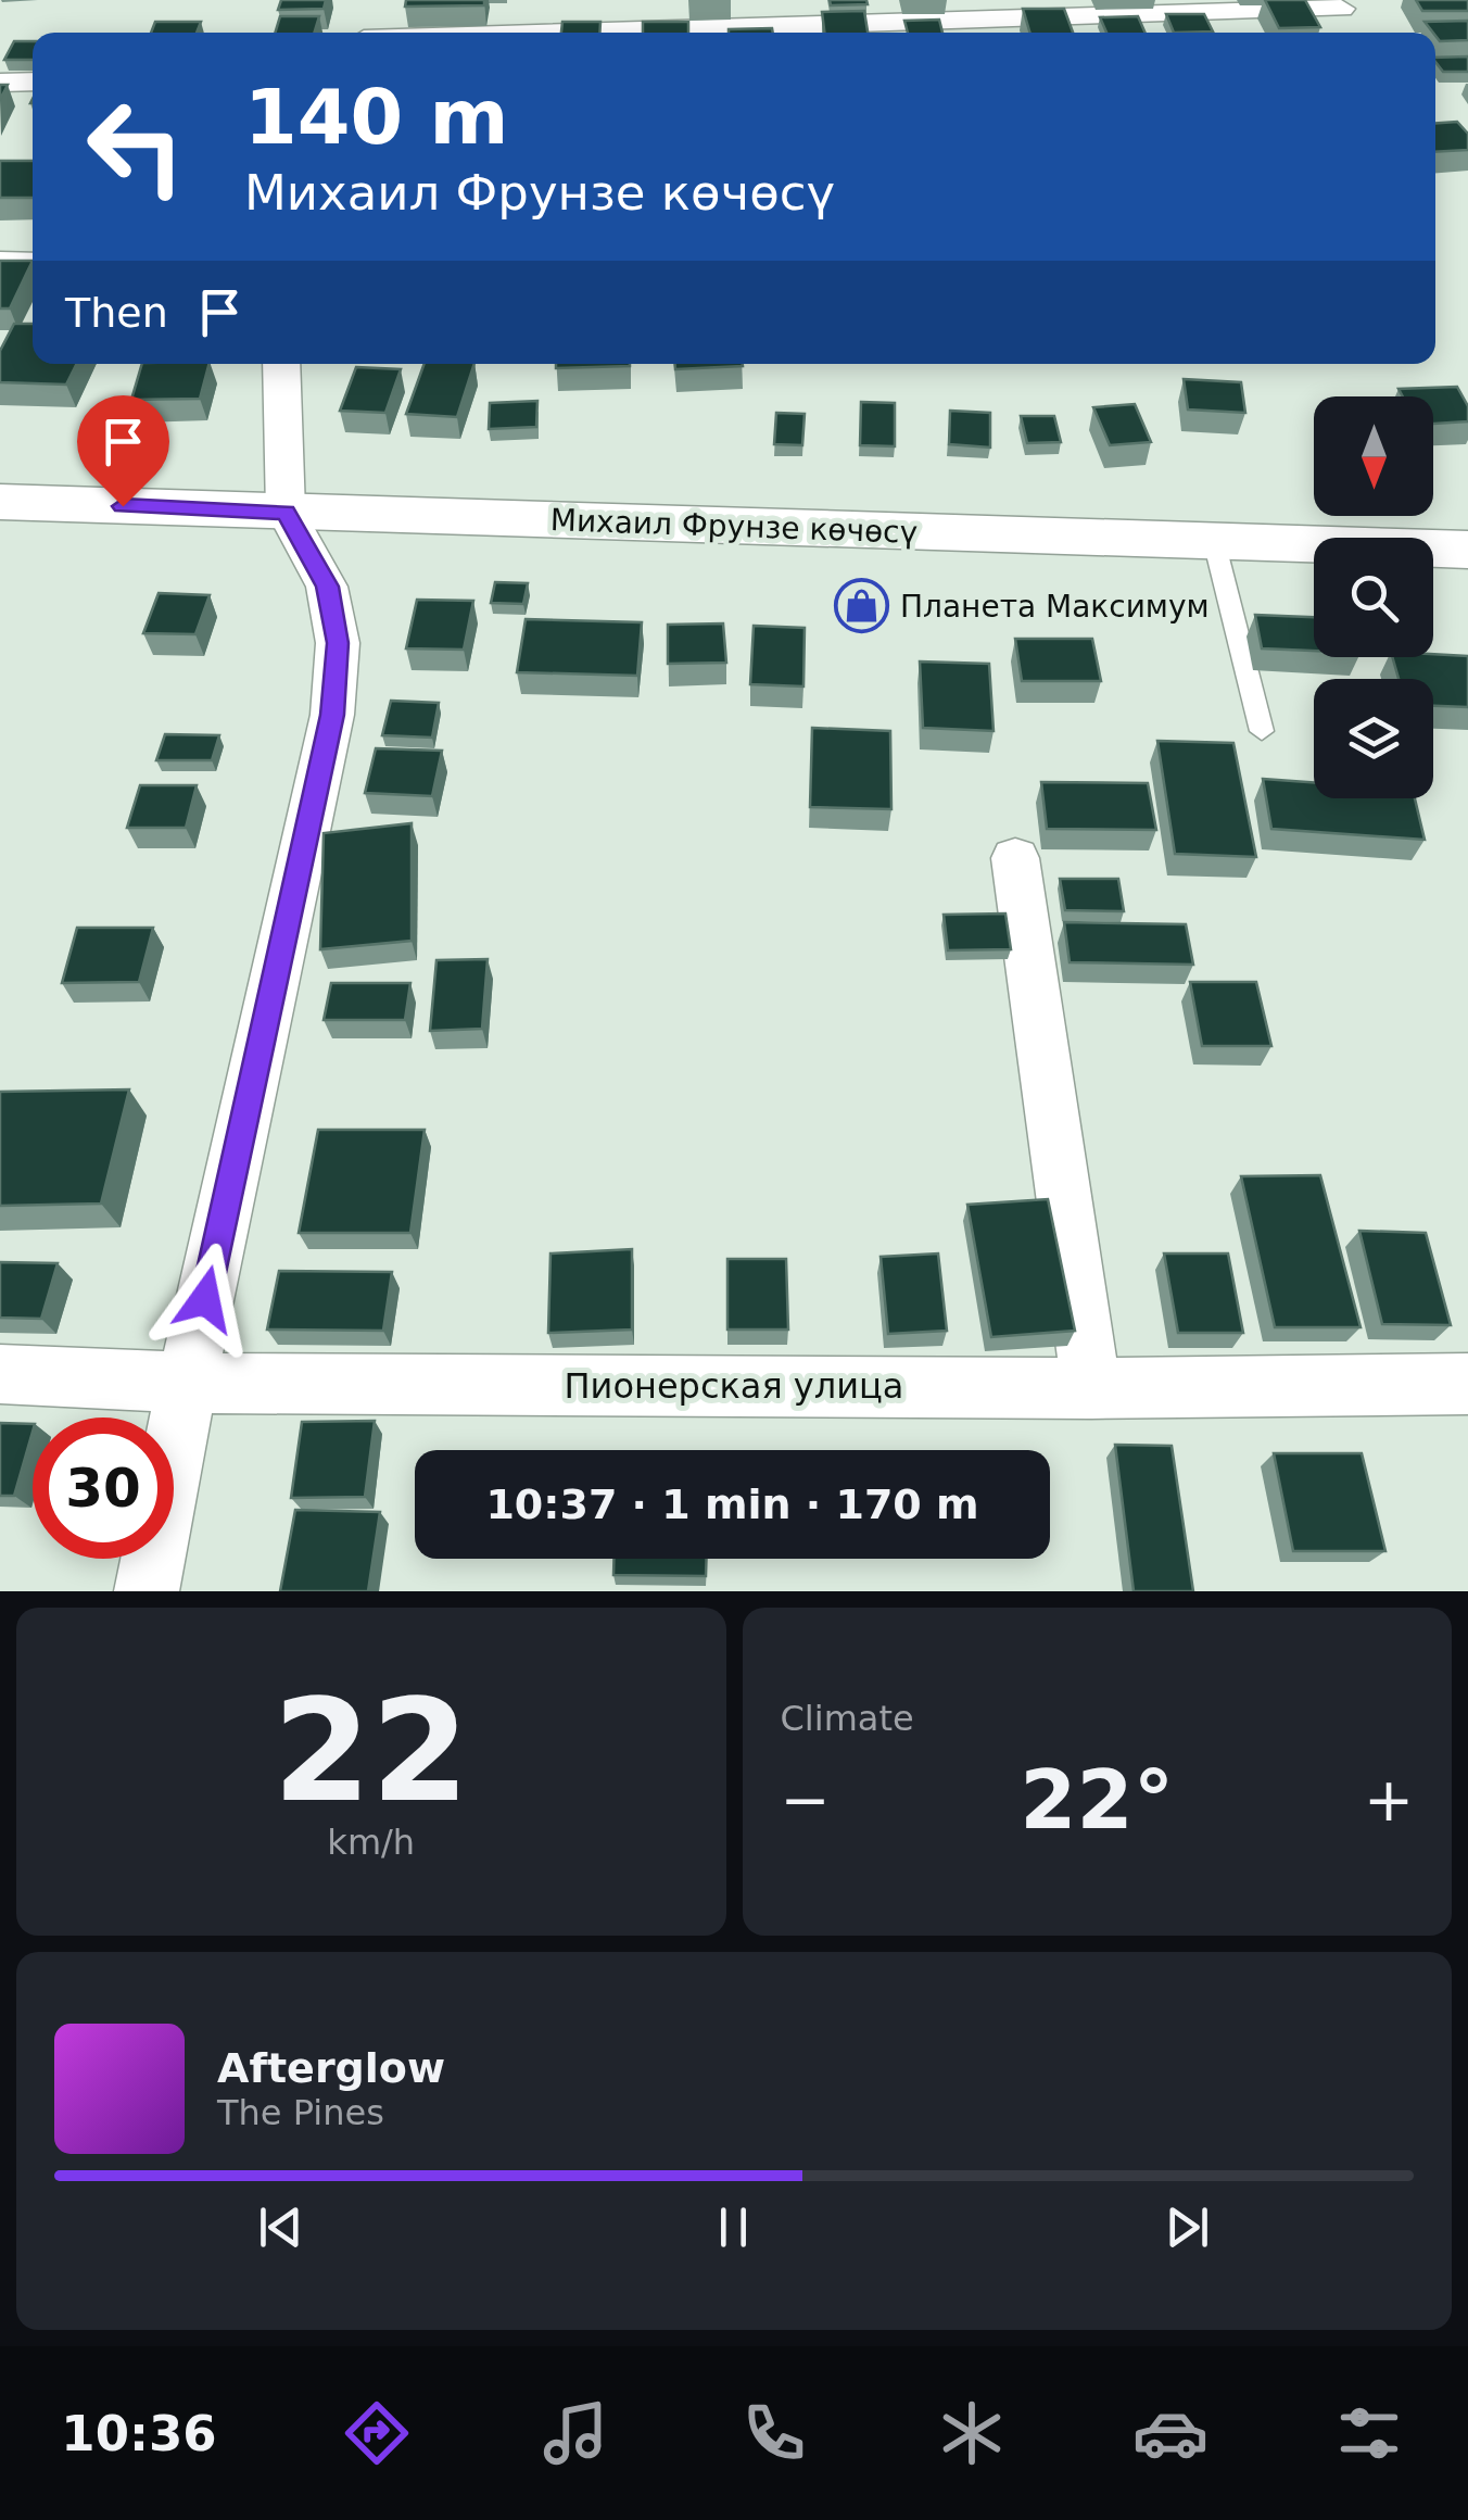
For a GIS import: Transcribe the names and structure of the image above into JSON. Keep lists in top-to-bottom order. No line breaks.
{"streets":{"main road":["Михаил Фрунзе көчөсү"],"street":["Пионерская улица"]},"places":{"shop":["Планета Максимум"]},"north":"bottom","page":{"turn":["140 m","Михаил Фрунзе көчөсү"],"then":"Then","limit":"30","trip":"10:37 · 1 min · 170 m","tile":[["22","km/h"],"Climate"],"heat":["−","22°","+"],"song":["Afterglow","The Pines"],"tabs":"10:36"}}
